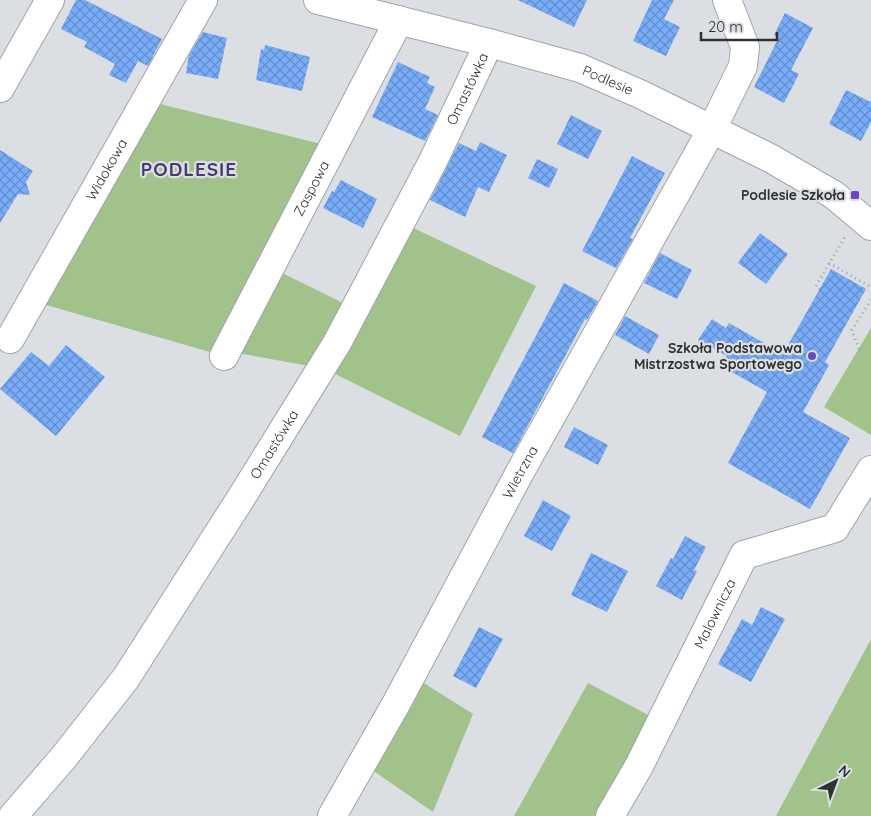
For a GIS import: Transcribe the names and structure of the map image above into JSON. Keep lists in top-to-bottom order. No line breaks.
{"streets":{"street":["Podlesie","Omastówka","Widokowa","Zaspowa","Wietrzna","Malownicza"]},"crossings":[["Podlesie","Omastówka"],["Podlesie","Zaspowa"],["Podlesie","Wietrzna"]],"districts":["PODLESIE"],"places":{"transit":["Podlesie Szkoła"],"other":["Szkoła Podstawowa Mistrzostwa Sportowego"]},"scale_bar":"20 m","north":"top right"}
